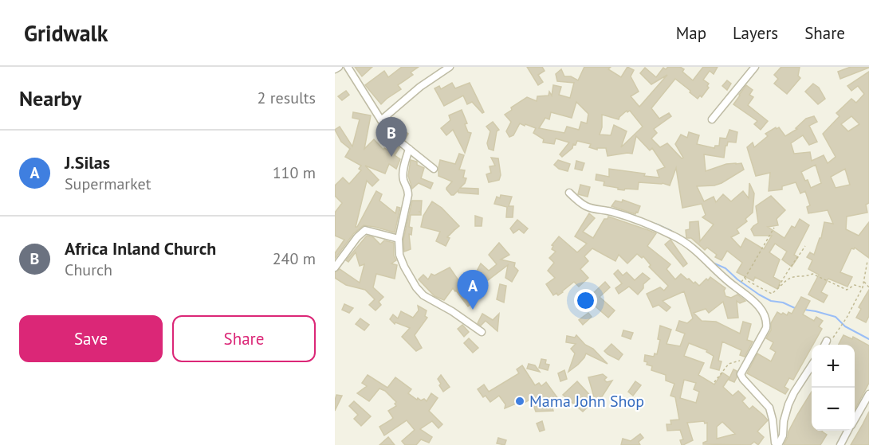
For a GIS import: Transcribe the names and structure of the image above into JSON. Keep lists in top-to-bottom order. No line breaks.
{"places":["Mama John Shop"],"page":{"header":"Gridwalk","nav":["Map","Layers","Share"],"heading":["Nearby","2 results"],"pins":["B","A"],"list":[{"mark":"A","name":"J.Silas","note":"Supermarket","value":"110 m"},{"mark":"B","name":"Africa Inland Church","note":"Church","value":"240 m"}],"buttons":["Save","Share"],"map_buttons":["+","−"]}}
